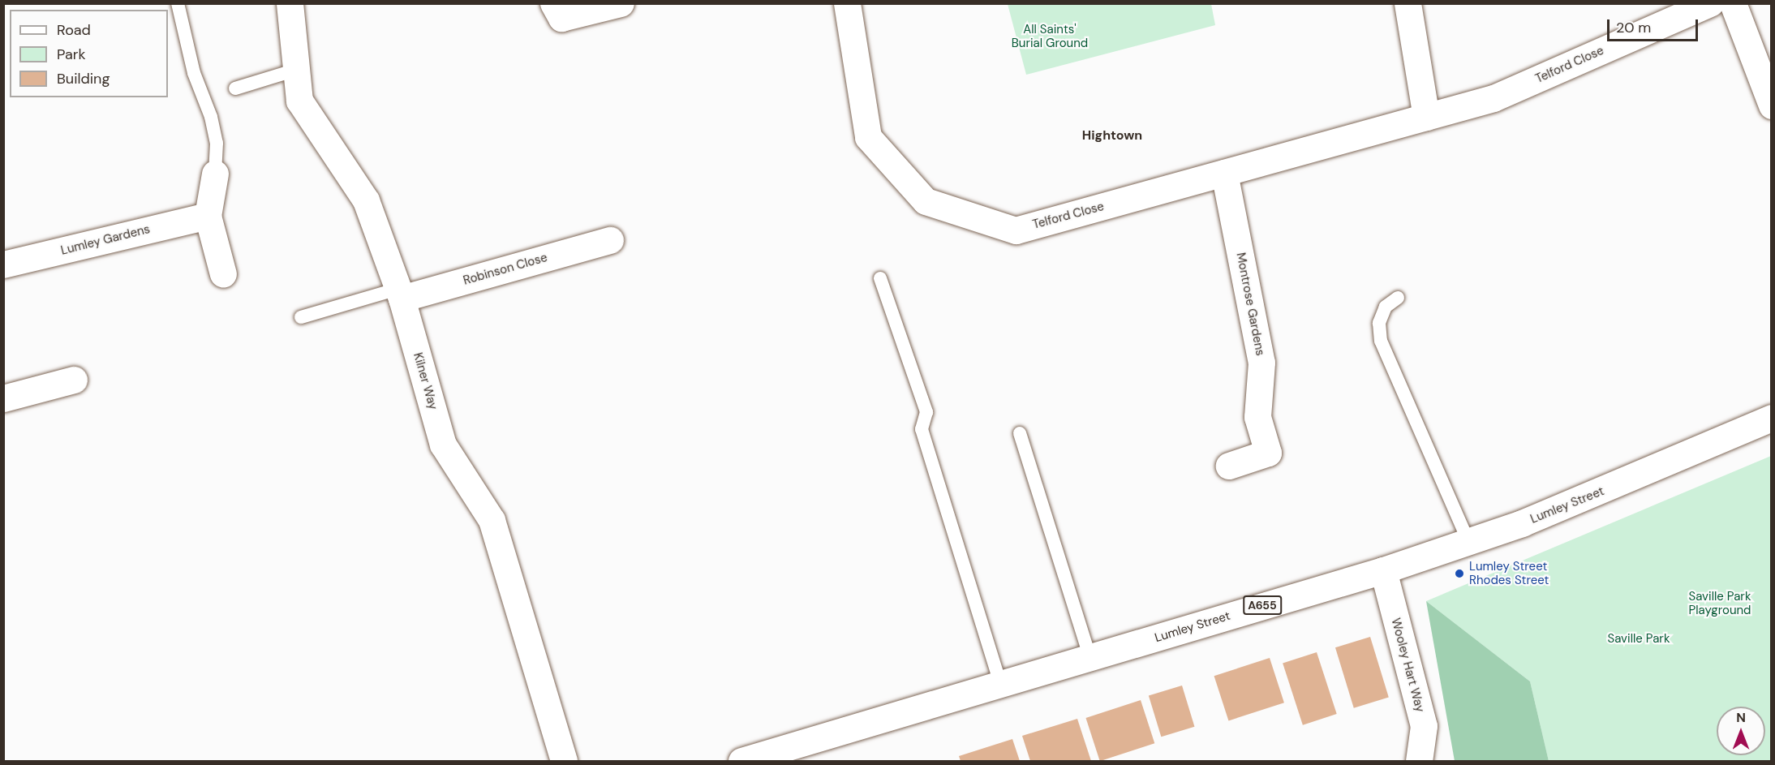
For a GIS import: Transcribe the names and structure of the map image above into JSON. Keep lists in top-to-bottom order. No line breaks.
{"streets":{"street":["Telford Close","Lumley Gardens","Robinson Close","Montrose Gardens","Kilner Way","Lumley Street","A655","Wooley Hart Way"]},"crossings":[["Telford Close","Montrose Gardens"],["Robinson Close","Kilner Way"],["Lumley Street","Wooley Hart Way"]],"districts":["Hightown"],"parks":["All Saints' Burial Ground","Saville Park Playground","Saville Park"],"places":["Lumley Street Rhodes Street"],"legend":["Road","Park","Building"],"scale_bar":"20 m","north":"top"}
